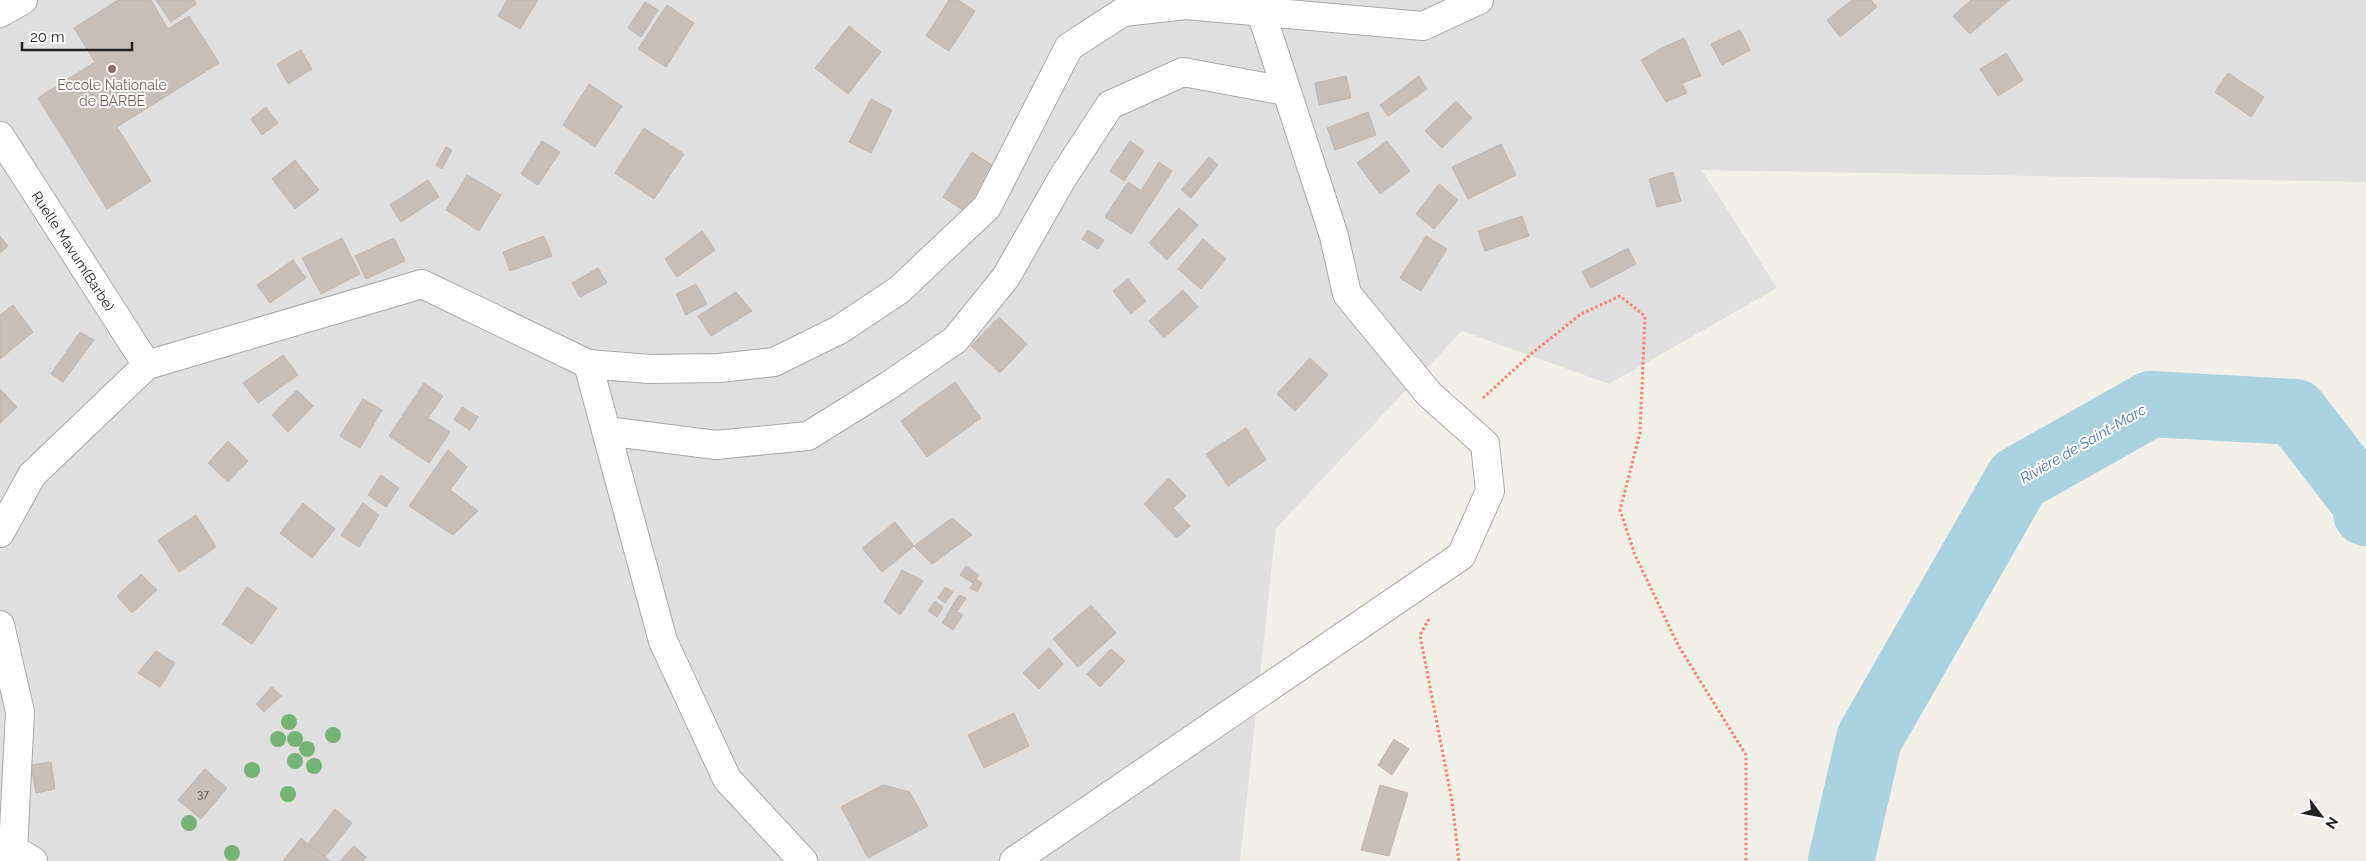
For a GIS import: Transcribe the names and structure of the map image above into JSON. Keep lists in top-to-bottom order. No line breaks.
{"streets":{"street":["Ruelle Mavum(Barbe)"]},"water":["Rivière de Saint-Marc"],"places":["Eccole Nationale de BARBE"],"house_numbers":["37"],"scale_bar":"20 m","north":"bottom right"}
